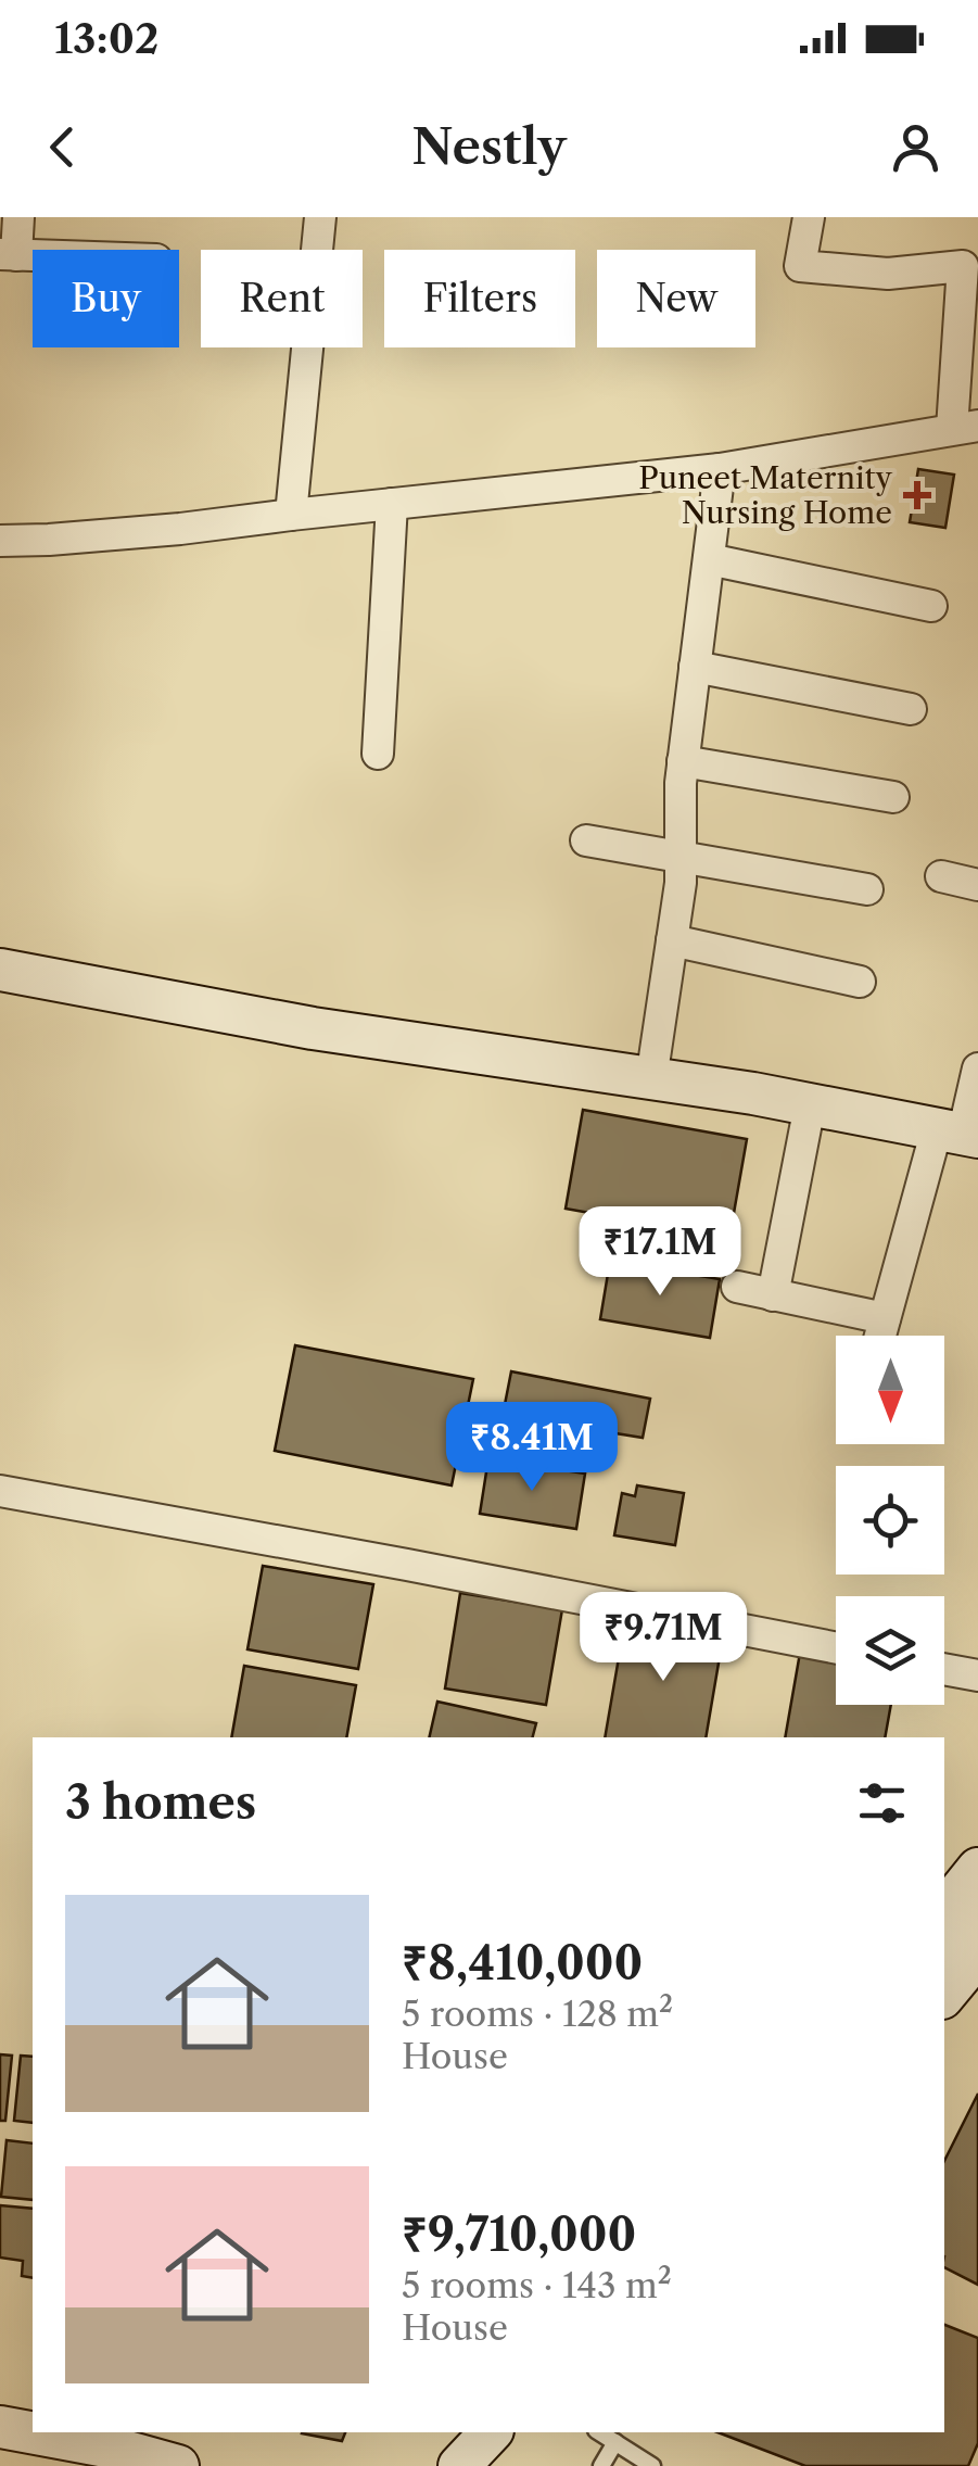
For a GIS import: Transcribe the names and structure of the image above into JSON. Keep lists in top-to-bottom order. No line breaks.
{"places":{"health":["Puneet Maternity Nursing Home"]},"north":"bottom","page":{"status":"13:02","header":"Nestly","chip":["Buy","Rent","Filters","New"],"price":["₹17.1M","₹8.41M","₹9.71M"],"heading":"3 homes","list":[{"name":"₹8,410,000","note":"5 rooms · 128 m² · House"},{"name":"₹9,710,000","note":"5 rooms · 143 m² · House"}]}}
